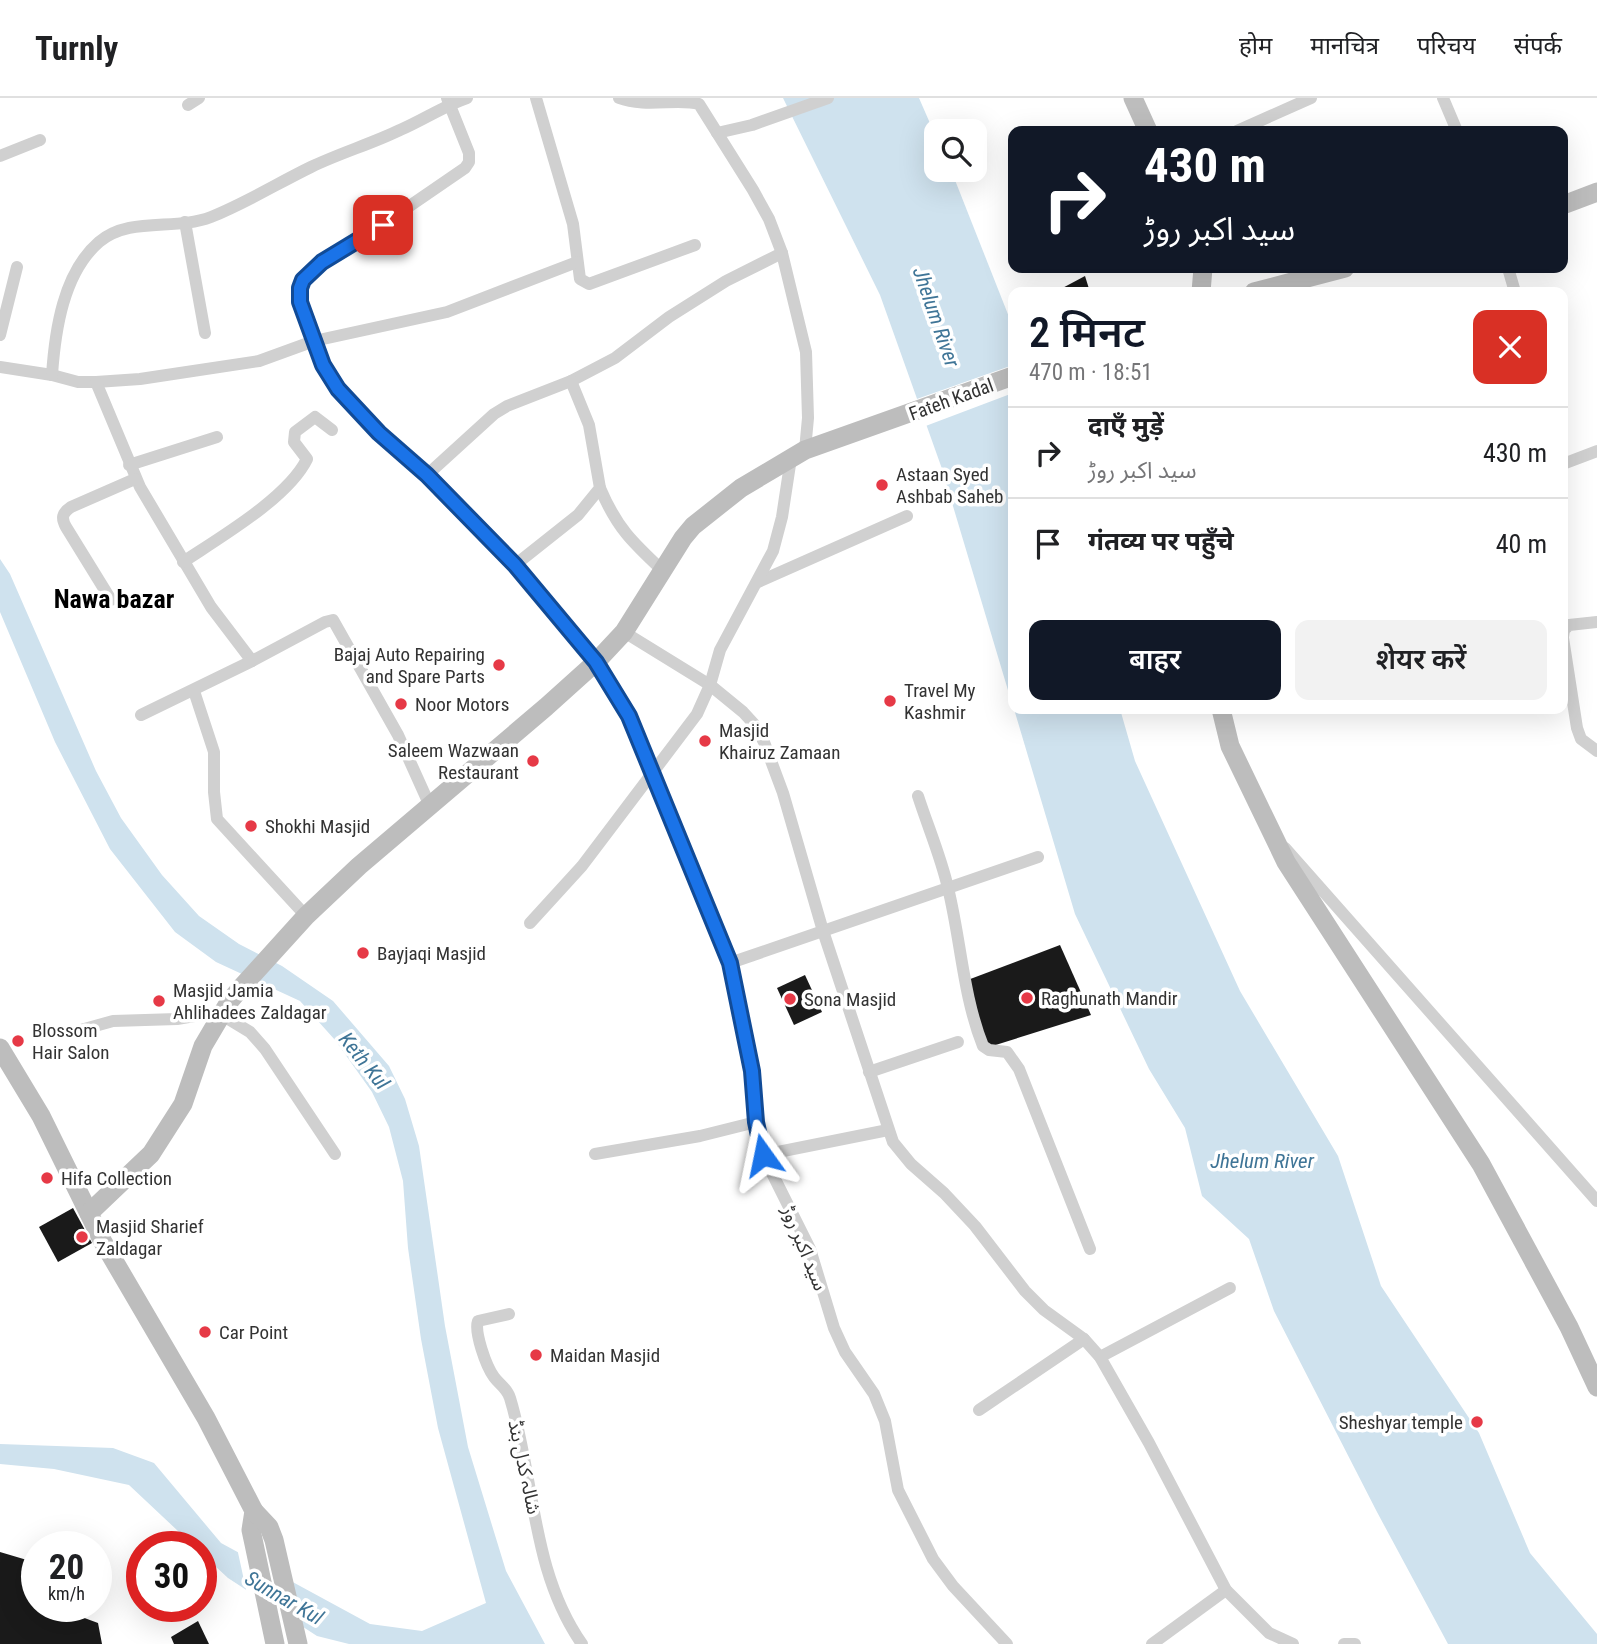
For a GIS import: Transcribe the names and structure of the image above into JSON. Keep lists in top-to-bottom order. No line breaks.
{"streets":{"street":["Fateh Kadal","سید اکبر روڑ","شالہ کدل بنڈ"]},"crossings":[["Fateh Kadal","سید اکبر روڑ"]],"districts":["Nawa bazar"],"water":["Jhelum River","Keth Kul","Sunnar Kul"],"places":["Astaan Syed Ashbab Saheb","Bajaj Auto Repairing and Spare Parts","Travel My Kashmir","Noor Motors","Masjid Khairuz Zamaan","Saleem Wazwaan Restaurant","Shokhi Masjid","Bayjaqi Masjid","Raghunath Mandir","Sona Masjid","Masjid Jamia Ahlihadees Zaldagar","Blossom Hair Salon","Hifa Collection","Masjid Sharief Zaldagar","Car Point","Maidan Masjid","Sheshyar temple"],"page":{"header":"Turnly","nav":["होम","मानचित्र","परिचय","संपर्क"],"turn":["430 m","سید اکبر روڑ"],"heading":["2 मिनट","470 m · 18:51"],"list":[{"name":"दाएँ मुड़ें","note":"سید اکبر روڑ","value":"430 m"},{"name":"गंतव्य पर पहुँचे","value":"40 m"}],"buttons":["बाहर","शेयर करें"],"speed":"20 km/h","limit":"30"}}
